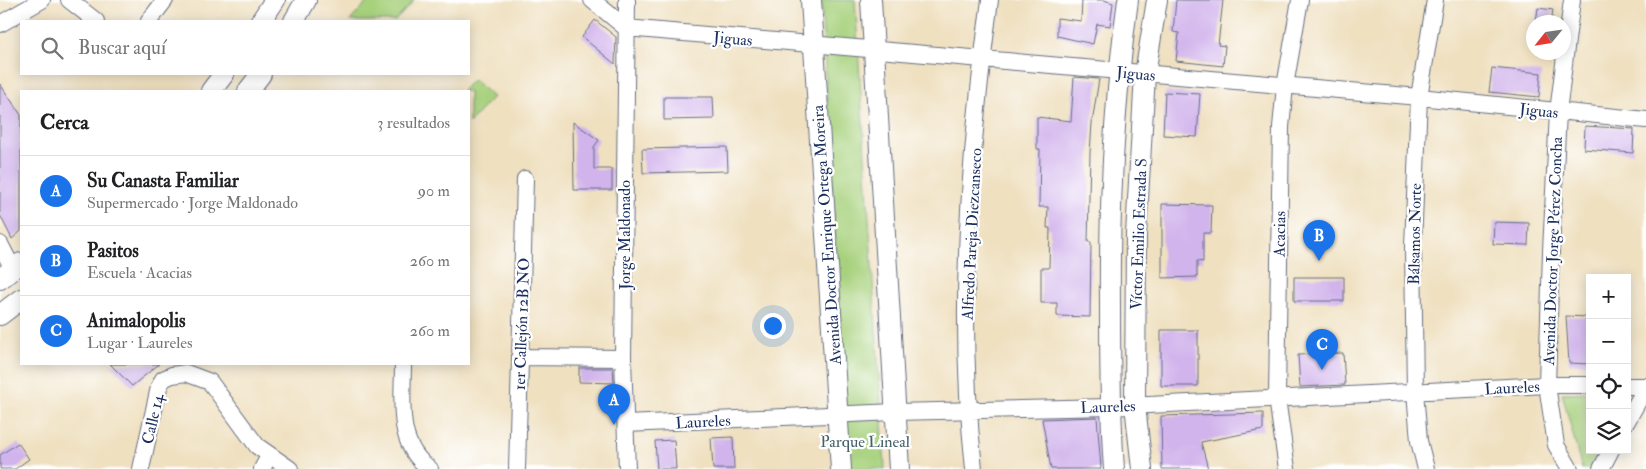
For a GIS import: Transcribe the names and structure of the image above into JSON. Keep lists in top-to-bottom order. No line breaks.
{"streets":{"main road":["Víctor Emilio Estrada S","Avenida Doctor Enrique Ortega Moreira"],"street":["Jiguas","Alfredo Pareja Diezcanseco","Acacias","Bálsamos Norte","Jorge Maldonado","Avenida Doctor Jorge Pérez Concha","1er Callejón 12B NO","Laureles","Calle 14"]},"crossings":[["Jiguas","Alfredo Pareja Diezcanseco"],["Jiguas","Víctor Emilio Estrada S"],["Jiguas","Acacias"],["Jiguas","Bálsamos Norte"],["Jiguas","Jorge Maldonado"],["Jiguas","Avenida Doctor Enrique Ortega Moreira"],["Jiguas","Avenida Doctor Jorge Pérez Concha"],["Alfredo Pareja Diezcanseco","Laureles"],["Víctor Emilio Estrada S","Laureles"],["Acacias","Laureles"],["Bálsamos Norte","Laureles"],["Jorge Maldonado","Laureles"],["Avenida Doctor Enrique Ortega Moreira","Laureles"],["Avenida Doctor Jorge Pérez Concha","Laureles"]],"parks":["Parque Lineal"],"north":"bottom left","page":{"search":"Buscar aquí","heading":["Cerca","3 resultados"],"list":[{"mark":"A","name":"Su Canasta Familiar","note":"Supermercado · Jorge Maldonado","value":"90 m"},{"mark":"B","name":"Pasitos","note":"Escuela · Acacias","value":"260 m"},{"mark":"C","name":"Animalopolis","note":"Lugar · Laureles","value":"260 m"}],"pins":["B","C","A"],"map_buttons":["+","−"]}}
